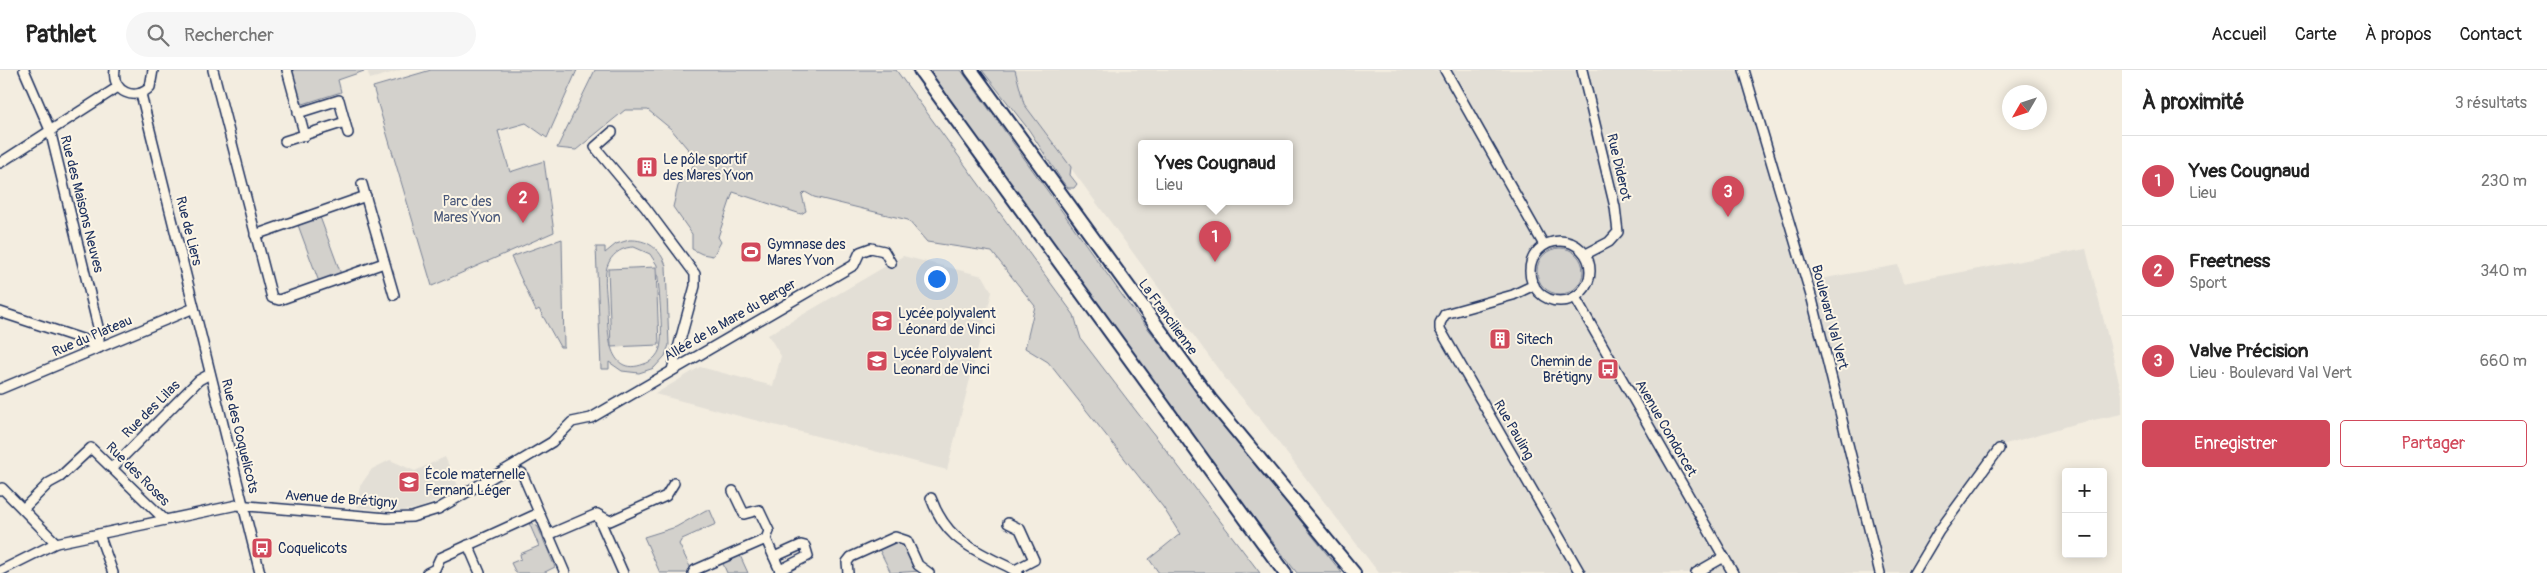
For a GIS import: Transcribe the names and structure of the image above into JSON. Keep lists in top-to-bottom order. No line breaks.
{"streets":{"highway":["La Francilienne"],"street":["Rue Diderot","Rue des Maisons Neuves","Rue de Liers","Boulevard Val Vert","Allée de la Mare du Berger","Rue du Plateau","Rue des Lilas","Avenue Condorcet","Rue Pauling","Rue des Coquelicots","Rue des Roses","Avenue de Brétigny"]},"crossings":[["Rue Diderot","Avenue Condorcet"],["Rue Diderot","Rue Pauling"],["Rue des Maisons Neuves","Rue du Plateau"],["Rue de Liers","Rue du Plateau"],["Rue de Liers","Rue des Lilas"],["Rue de Liers","Rue des Coquelicots"],["Allée de la Mare du Berger","Avenue de Brétigny"],["Rue des Lilas","Rue des Coquelicots"],["Rue des Lilas","Rue des Roses"],["Avenue Condorcet","Rue Pauling"],["Rue des Coquelicots","Avenue de Brétigny"],["Rue des Roses","Avenue de Brétigny"]],"parks":["Parc des Mares Yvon"],"places":{"building":["Le pôle sportif des Mares Yvon","Sitech"],"sports":["Gymnase des Mares Yvon"],"school or university":["Lycée polyvalent Léonard de Vinci","Lycée Polyvalent Leonard de Vinci","École maternelle Fernand Léger"],"bus stop":["Chemin de Brétigny","Coquelicots"]},"north":"bottom left","page":{"header":"Pathlet","search":"Rechercher","nav":["Accueil","Carte","À propos","Contact"],"heading":["À proximité","3 résultats"],"list":[{"mark":"1","name":"Yves Cougnaud","note":"Lieu","value":"230 m"},{"mark":"2","name":"Freetness","note":"Sport","value":"340 m"},{"mark":"3","name":"Valve Précision","note":"Lieu · Boulevard Val Vert","value":"660 m"}],"popup":["Yves Cougnaud","Lieu"],"pins":["3","2","1"],"buttons":["Enregistrer","Partager"],"map_buttons":["+","−"]}}
